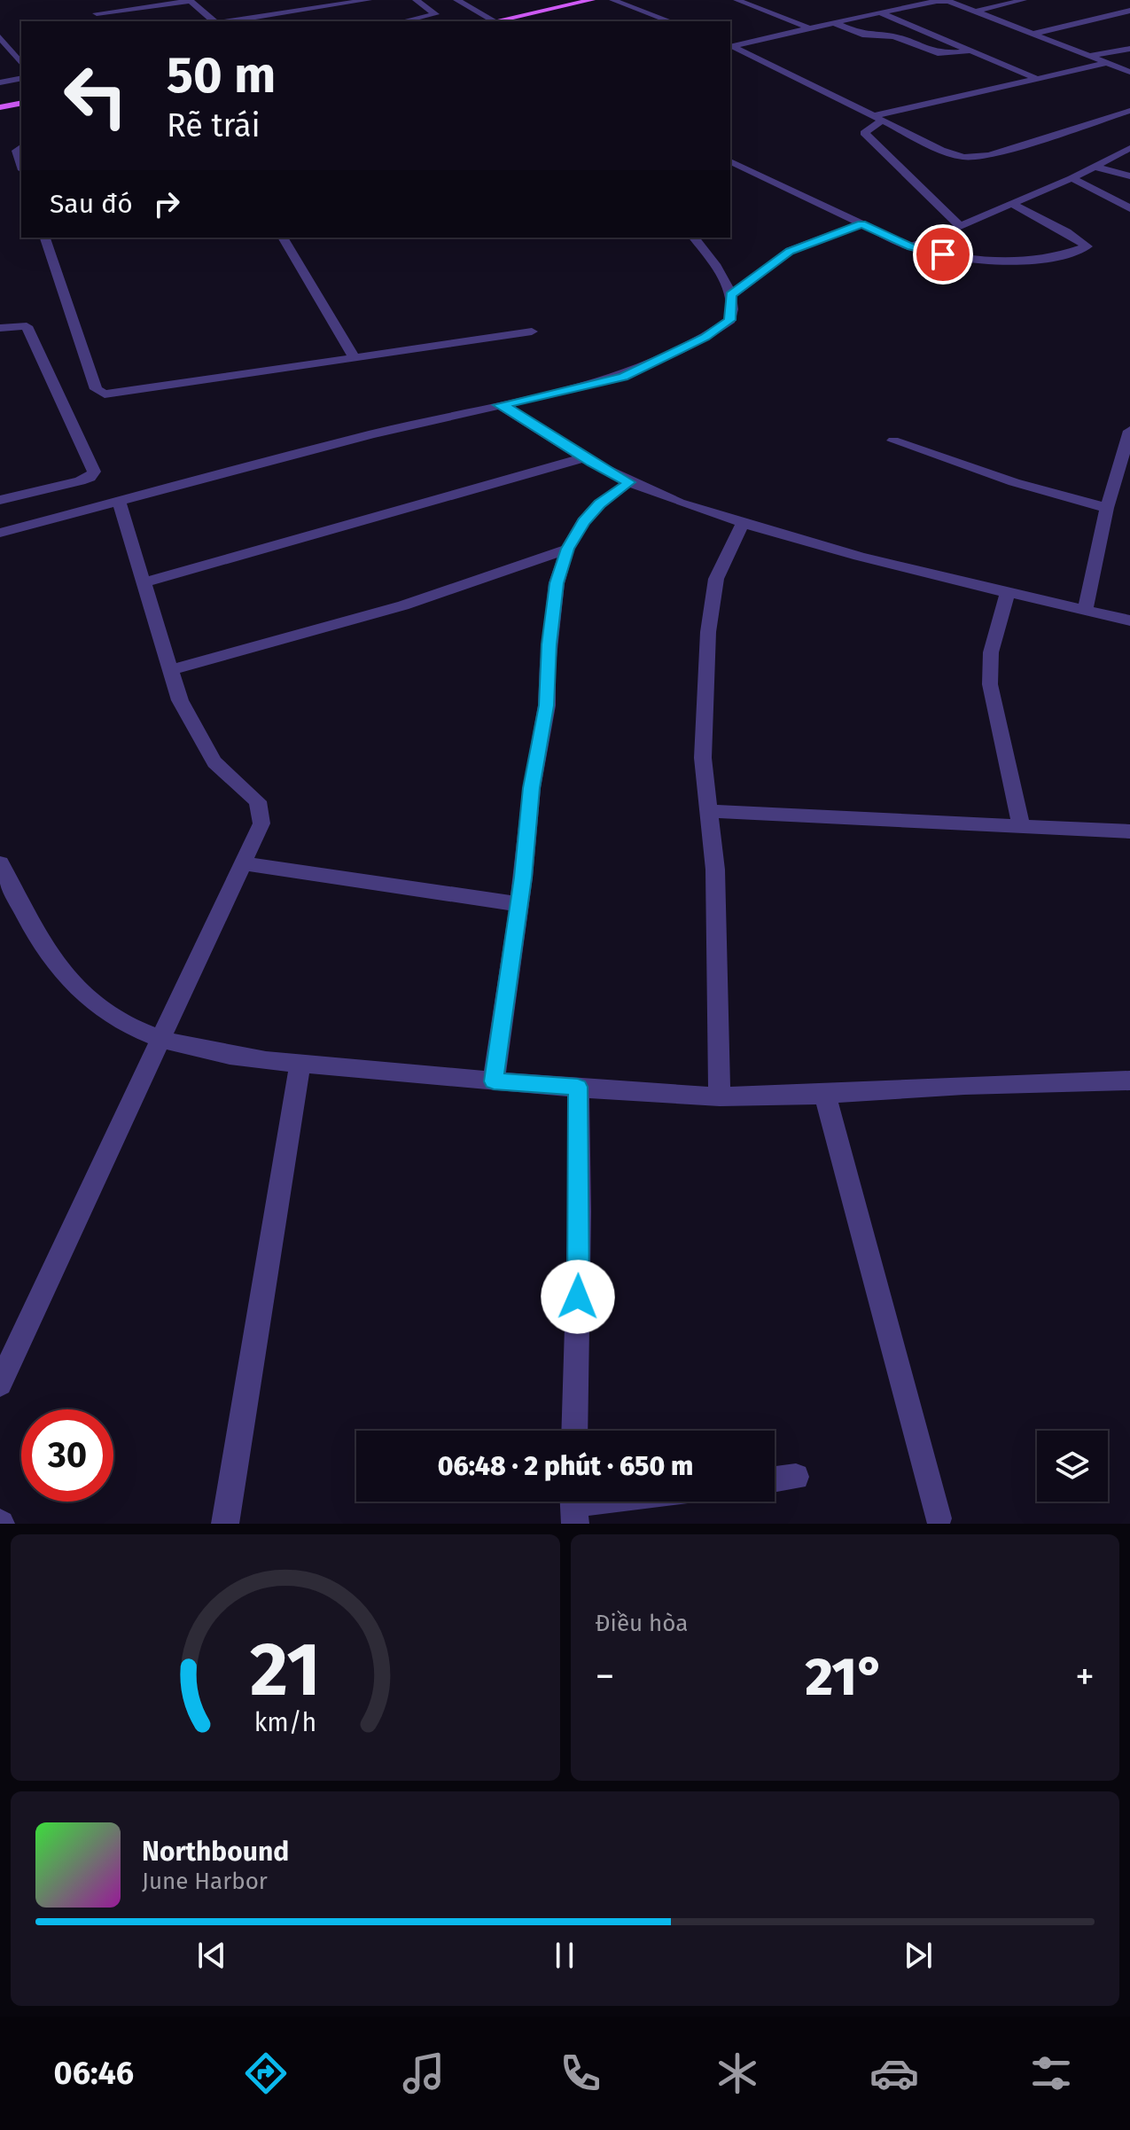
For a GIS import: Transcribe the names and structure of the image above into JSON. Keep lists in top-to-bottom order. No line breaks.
{"page":{"turn":["50 m","Rẽ trái"],"then":"Sau đó","limit":"30","trip":"06:48 · 2 phút · 650 m","tile":"Điều hòa","heat":["−","21°","+"],"song":["Northbound","June Harbor"],"tabs":"06:46","gauge":["21","km/h"]}}
